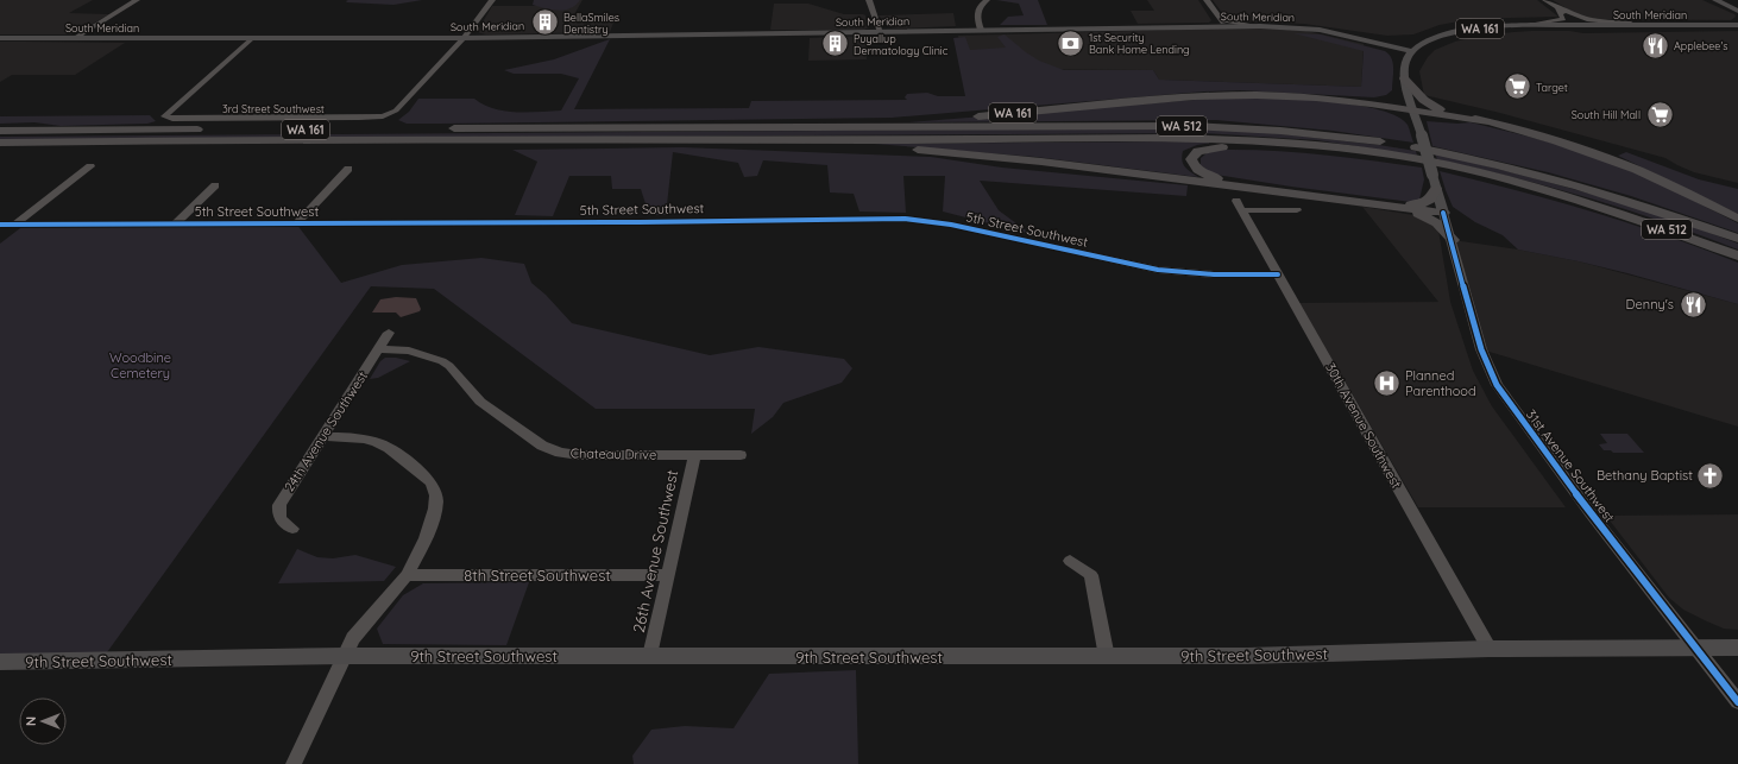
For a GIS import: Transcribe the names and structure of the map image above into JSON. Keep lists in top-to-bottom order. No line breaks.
{"streets":{"highway":["WA 161","WA 512"],"main road":["South Meridian","31st Avenue Southwest","9th Street Southwest"],"street":["3rd Street Southwest","5th Street Southwest","30th Avenue Southwest","24th Avenue Southwest","Chateau Drive","26th Avenue Southwest","8th Street Southwest"]},"crossings":[["South Meridian","3rd Street Southwest"],["WA 161","WA 512"],["WA 161","31st Avenue Southwest"],["5th Street Southwest","30th Avenue Southwest"],["30th Avenue Southwest","9th Street Southwest"],["24th Avenue Southwest","Chateau Drive"],["Chateau Drive","26th Avenue Southwest"],["31st Avenue Southwest","9th Street Southwest"],["26th Avenue Southwest","8th Street Southwest"],["26th Avenue Southwest","9th Street Southwest"]],"parks":["Woodbine Cemetery"],"places":{"building":["BellaSmiles Dentistry","Puyallup Dermatology Clinic"],"bank":["1st Security Bank Home Lending"],"restaurant":["Applebee's","Denny's"],"supermarket":["Target","South Hill Mall"],"hospital":["Planned Parenthood"],"church":["Bethany Baptist"]},"north":"left"}
